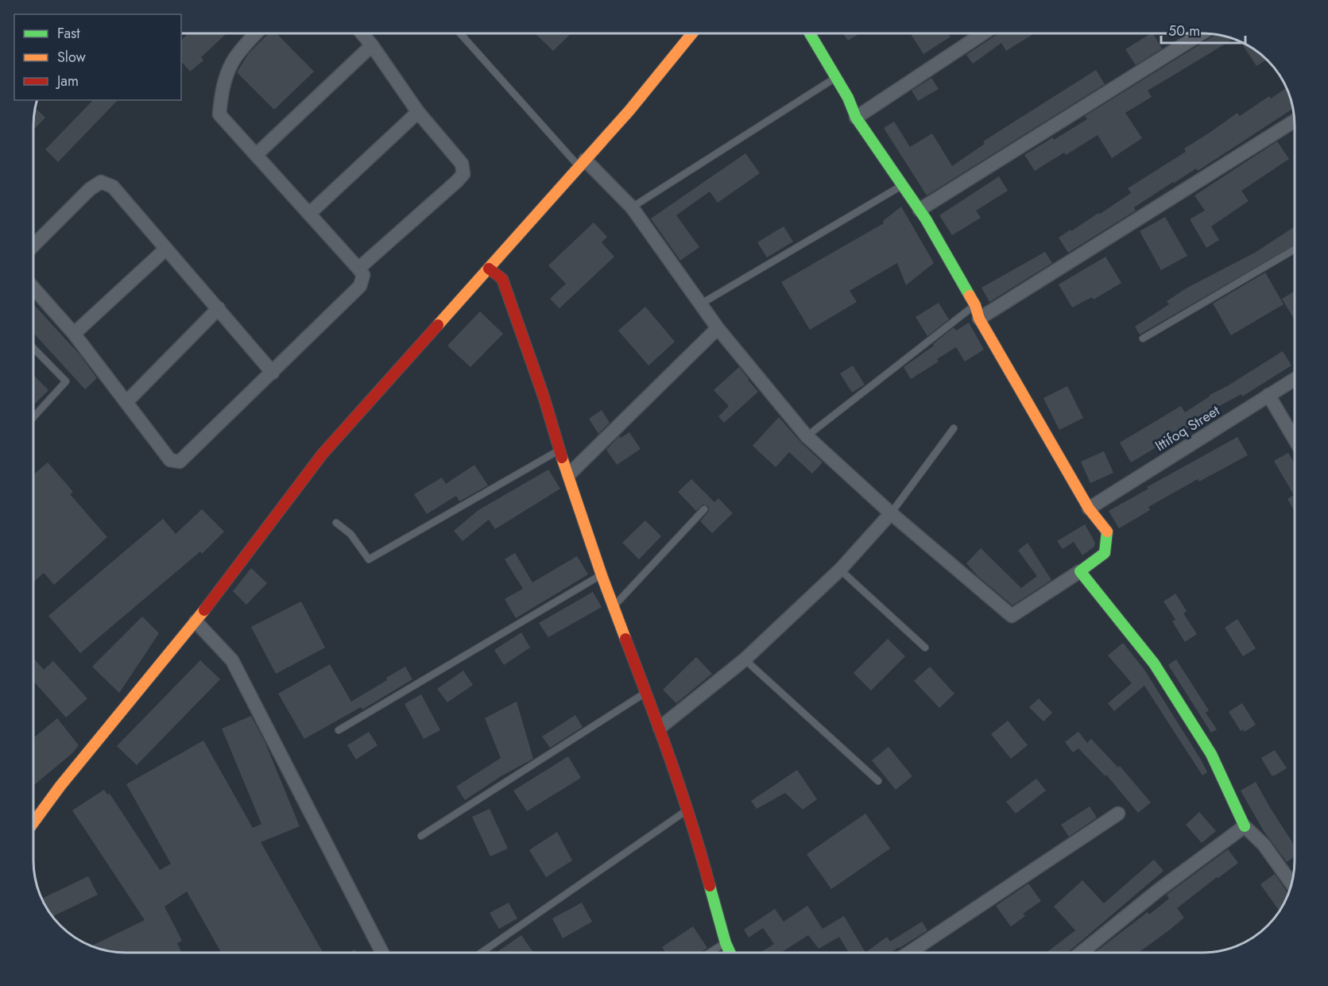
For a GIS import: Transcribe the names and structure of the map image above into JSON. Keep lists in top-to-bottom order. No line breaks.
{"streets":{"street":["Ittifoq Street"]},"legend":["Fast","Slow","Jam"],"scale_bar":"50 m"}
